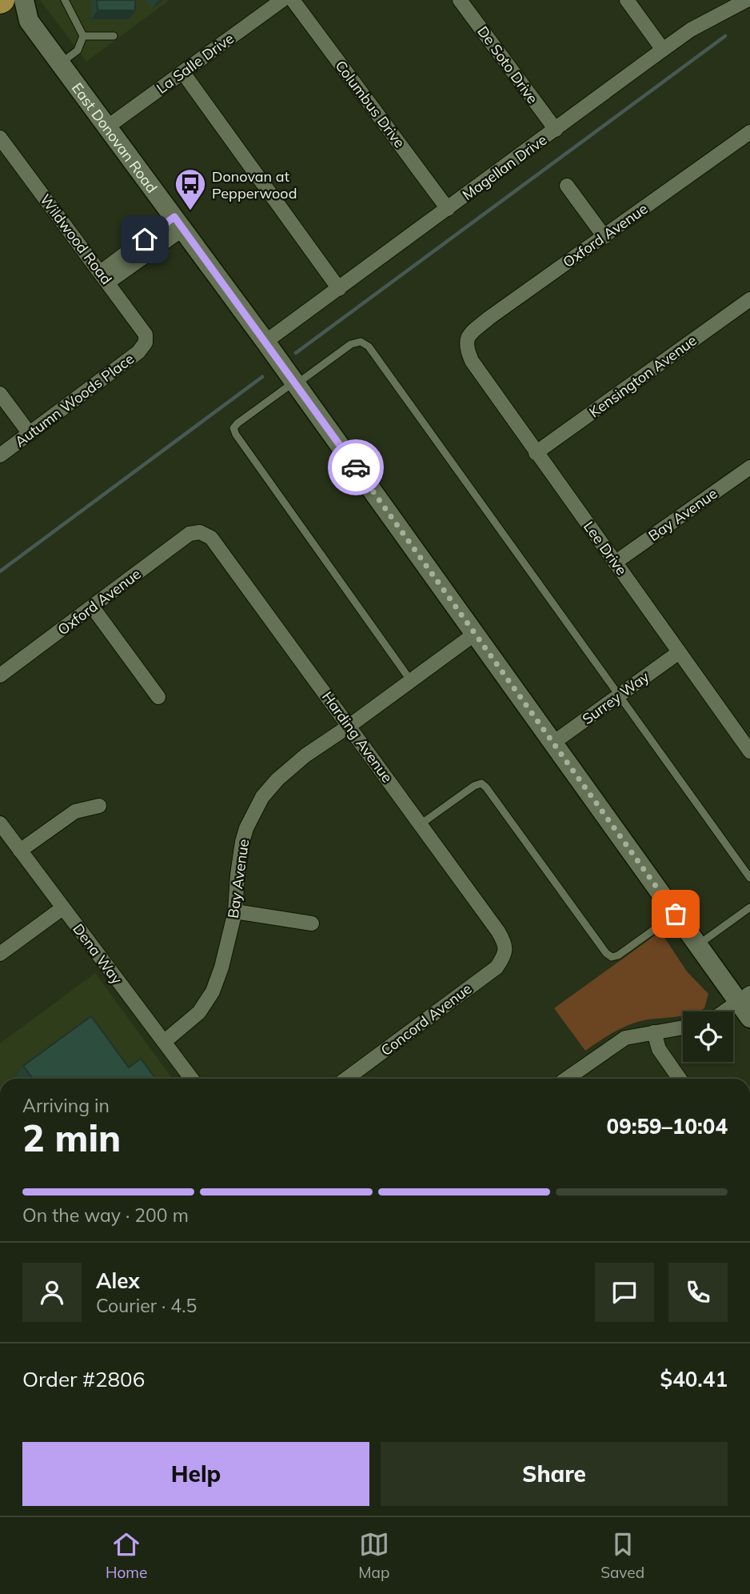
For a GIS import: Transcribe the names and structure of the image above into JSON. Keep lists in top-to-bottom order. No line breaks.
{"streets":{"street":["La Salle Drive","De Soto Drive","Columbus Drive","East Donovan Road","Magellan Drive","Oxford Avenue","Wildwood Road","Kensington Avenue","Autumn Woods Place","Bay Avenue","Lee Drive","Surrey Way","Harding Avenue","Dena Way","Concord Avenue"]},"crossings":[["La Salle Drive","East Donovan Road"],["De Soto Drive","Magellan Drive"],["Columbus Drive","Magellan Drive"],["East Donovan Road","Magellan Drive"],["East Donovan Road","Bay Avenue"],["East Donovan Road","Surrey Way"],["Oxford Avenue","Lee Drive"],["Oxford Avenue","Harding Avenue"],["Wildwood Road","Autumn Woods Place"],["Kensington Avenue","Lee Drive"],["Bay Avenue","Lee Drive"],["Bay Avenue","Harding Avenue"],["Bay Avenue","Dena Way"],["Lee Drive","Surrey Way"],["Harding Avenue","Concord Avenue"]],"places":{"bus stop":["Donovan at Pepperwood"]},"page":{"heading":["2 min","Arriving in","09:59–10:04"],"panel":["Alex","Courier · 4.5","Order #2806","$40.41"],"bar":"On the way · 200 m","buttons":["Help","Share"],"tabs":["Home","Map","Saved"]}}
